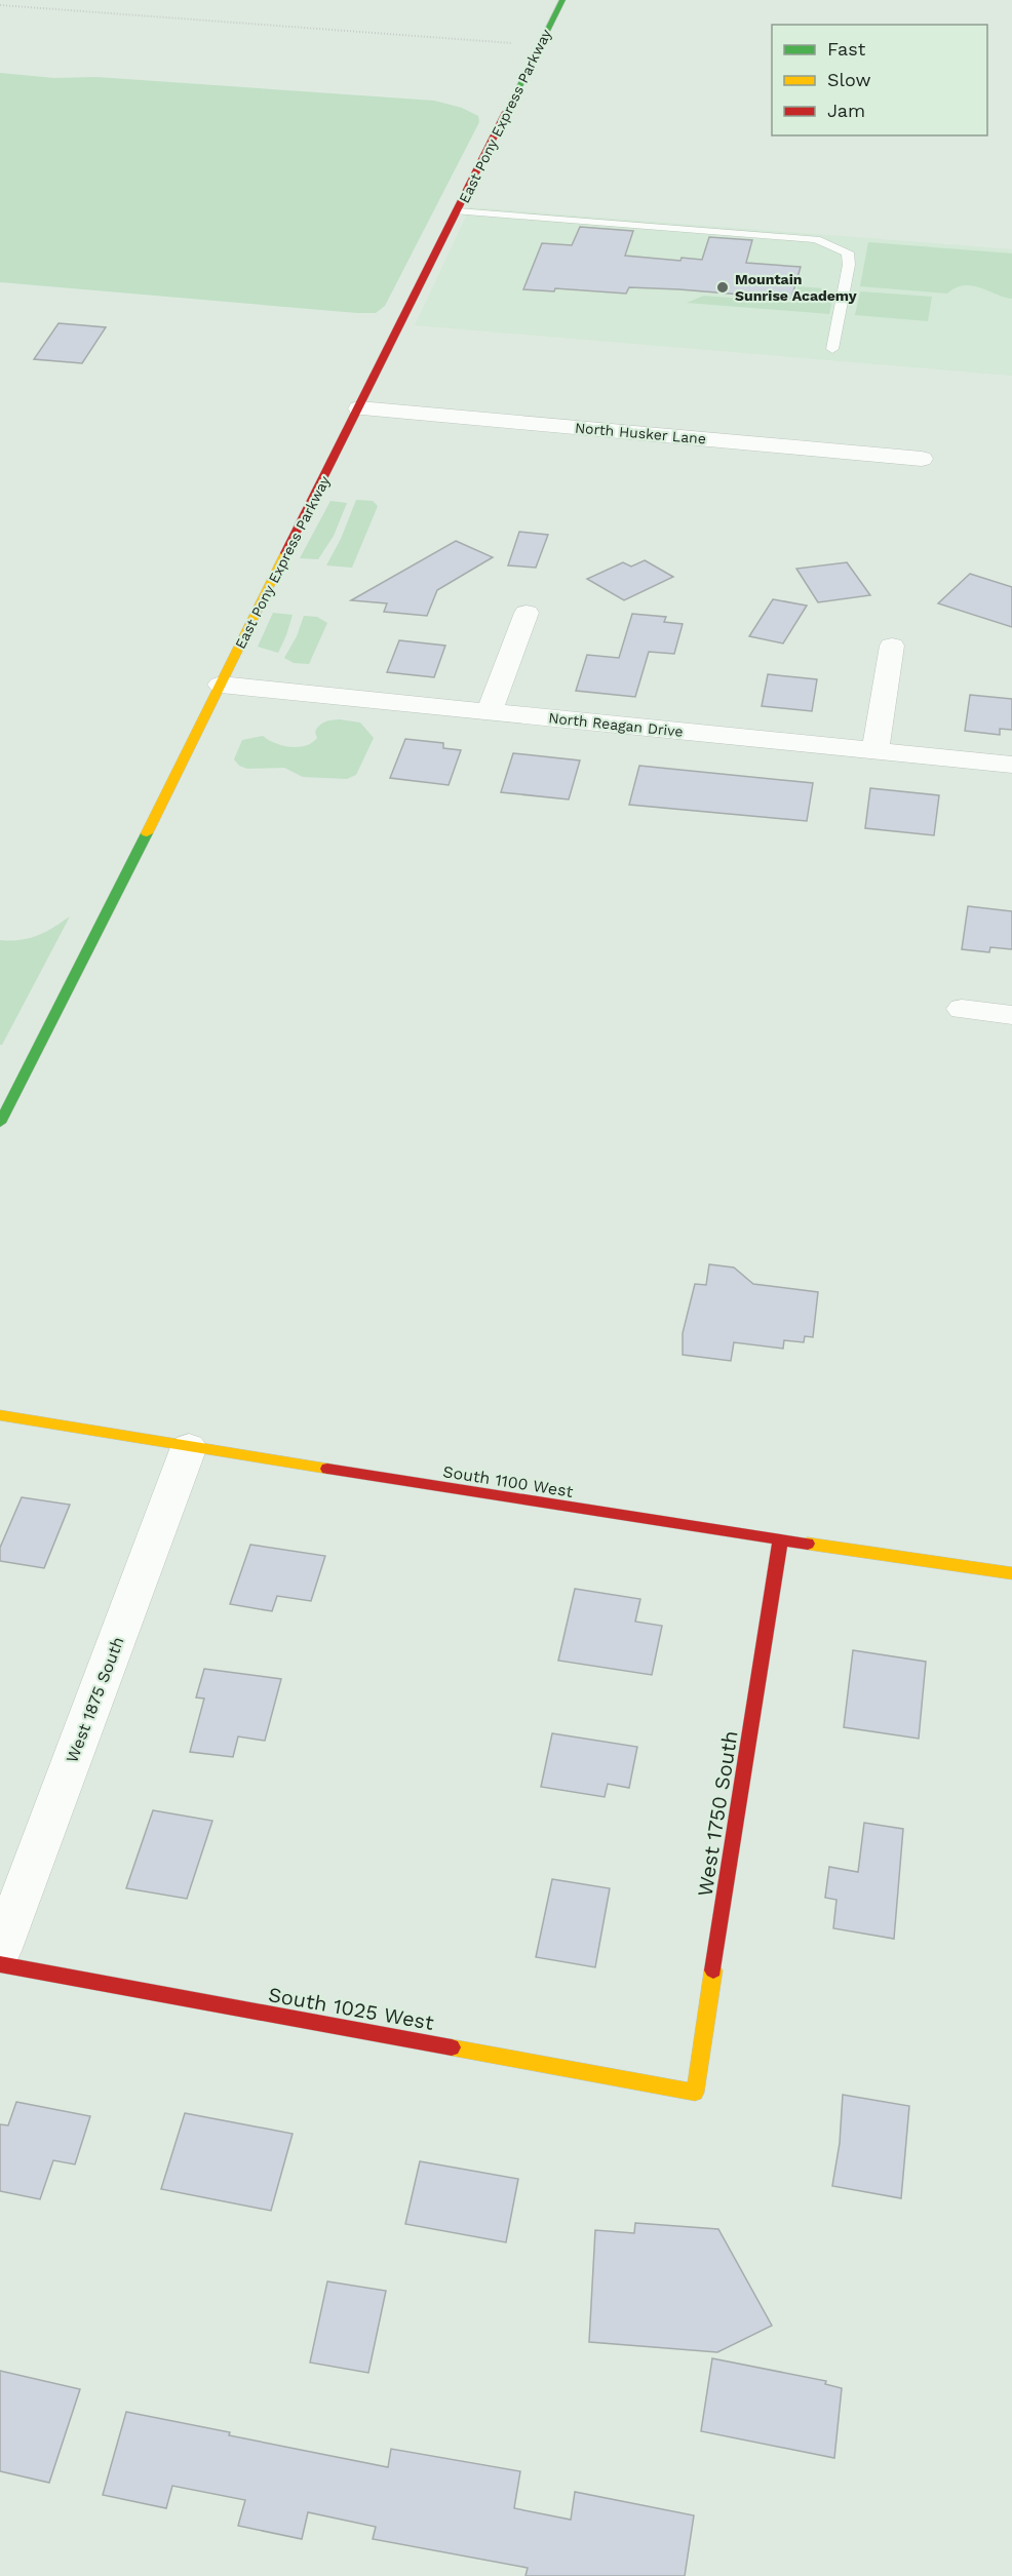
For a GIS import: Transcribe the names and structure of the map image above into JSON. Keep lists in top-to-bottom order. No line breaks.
{"streets":{"street":["East Pony Express Parkway","North Husker Lane","North Reagan Drive","South 1100 West","West 1875 South","West 1750 South","South 1025 West"]},"crossings":[["East Pony Express Parkway","North Husker Lane"],["East Pony Express Parkway","North Reagan Drive"],["South 1100 West","West 1875 South"],["South 1100 West","West 1750 South"],["West 1750 South","South 1025 West"]],"places":["Mountain Sunrise Academy"],"legend":["Fast","Slow","Jam"]}
